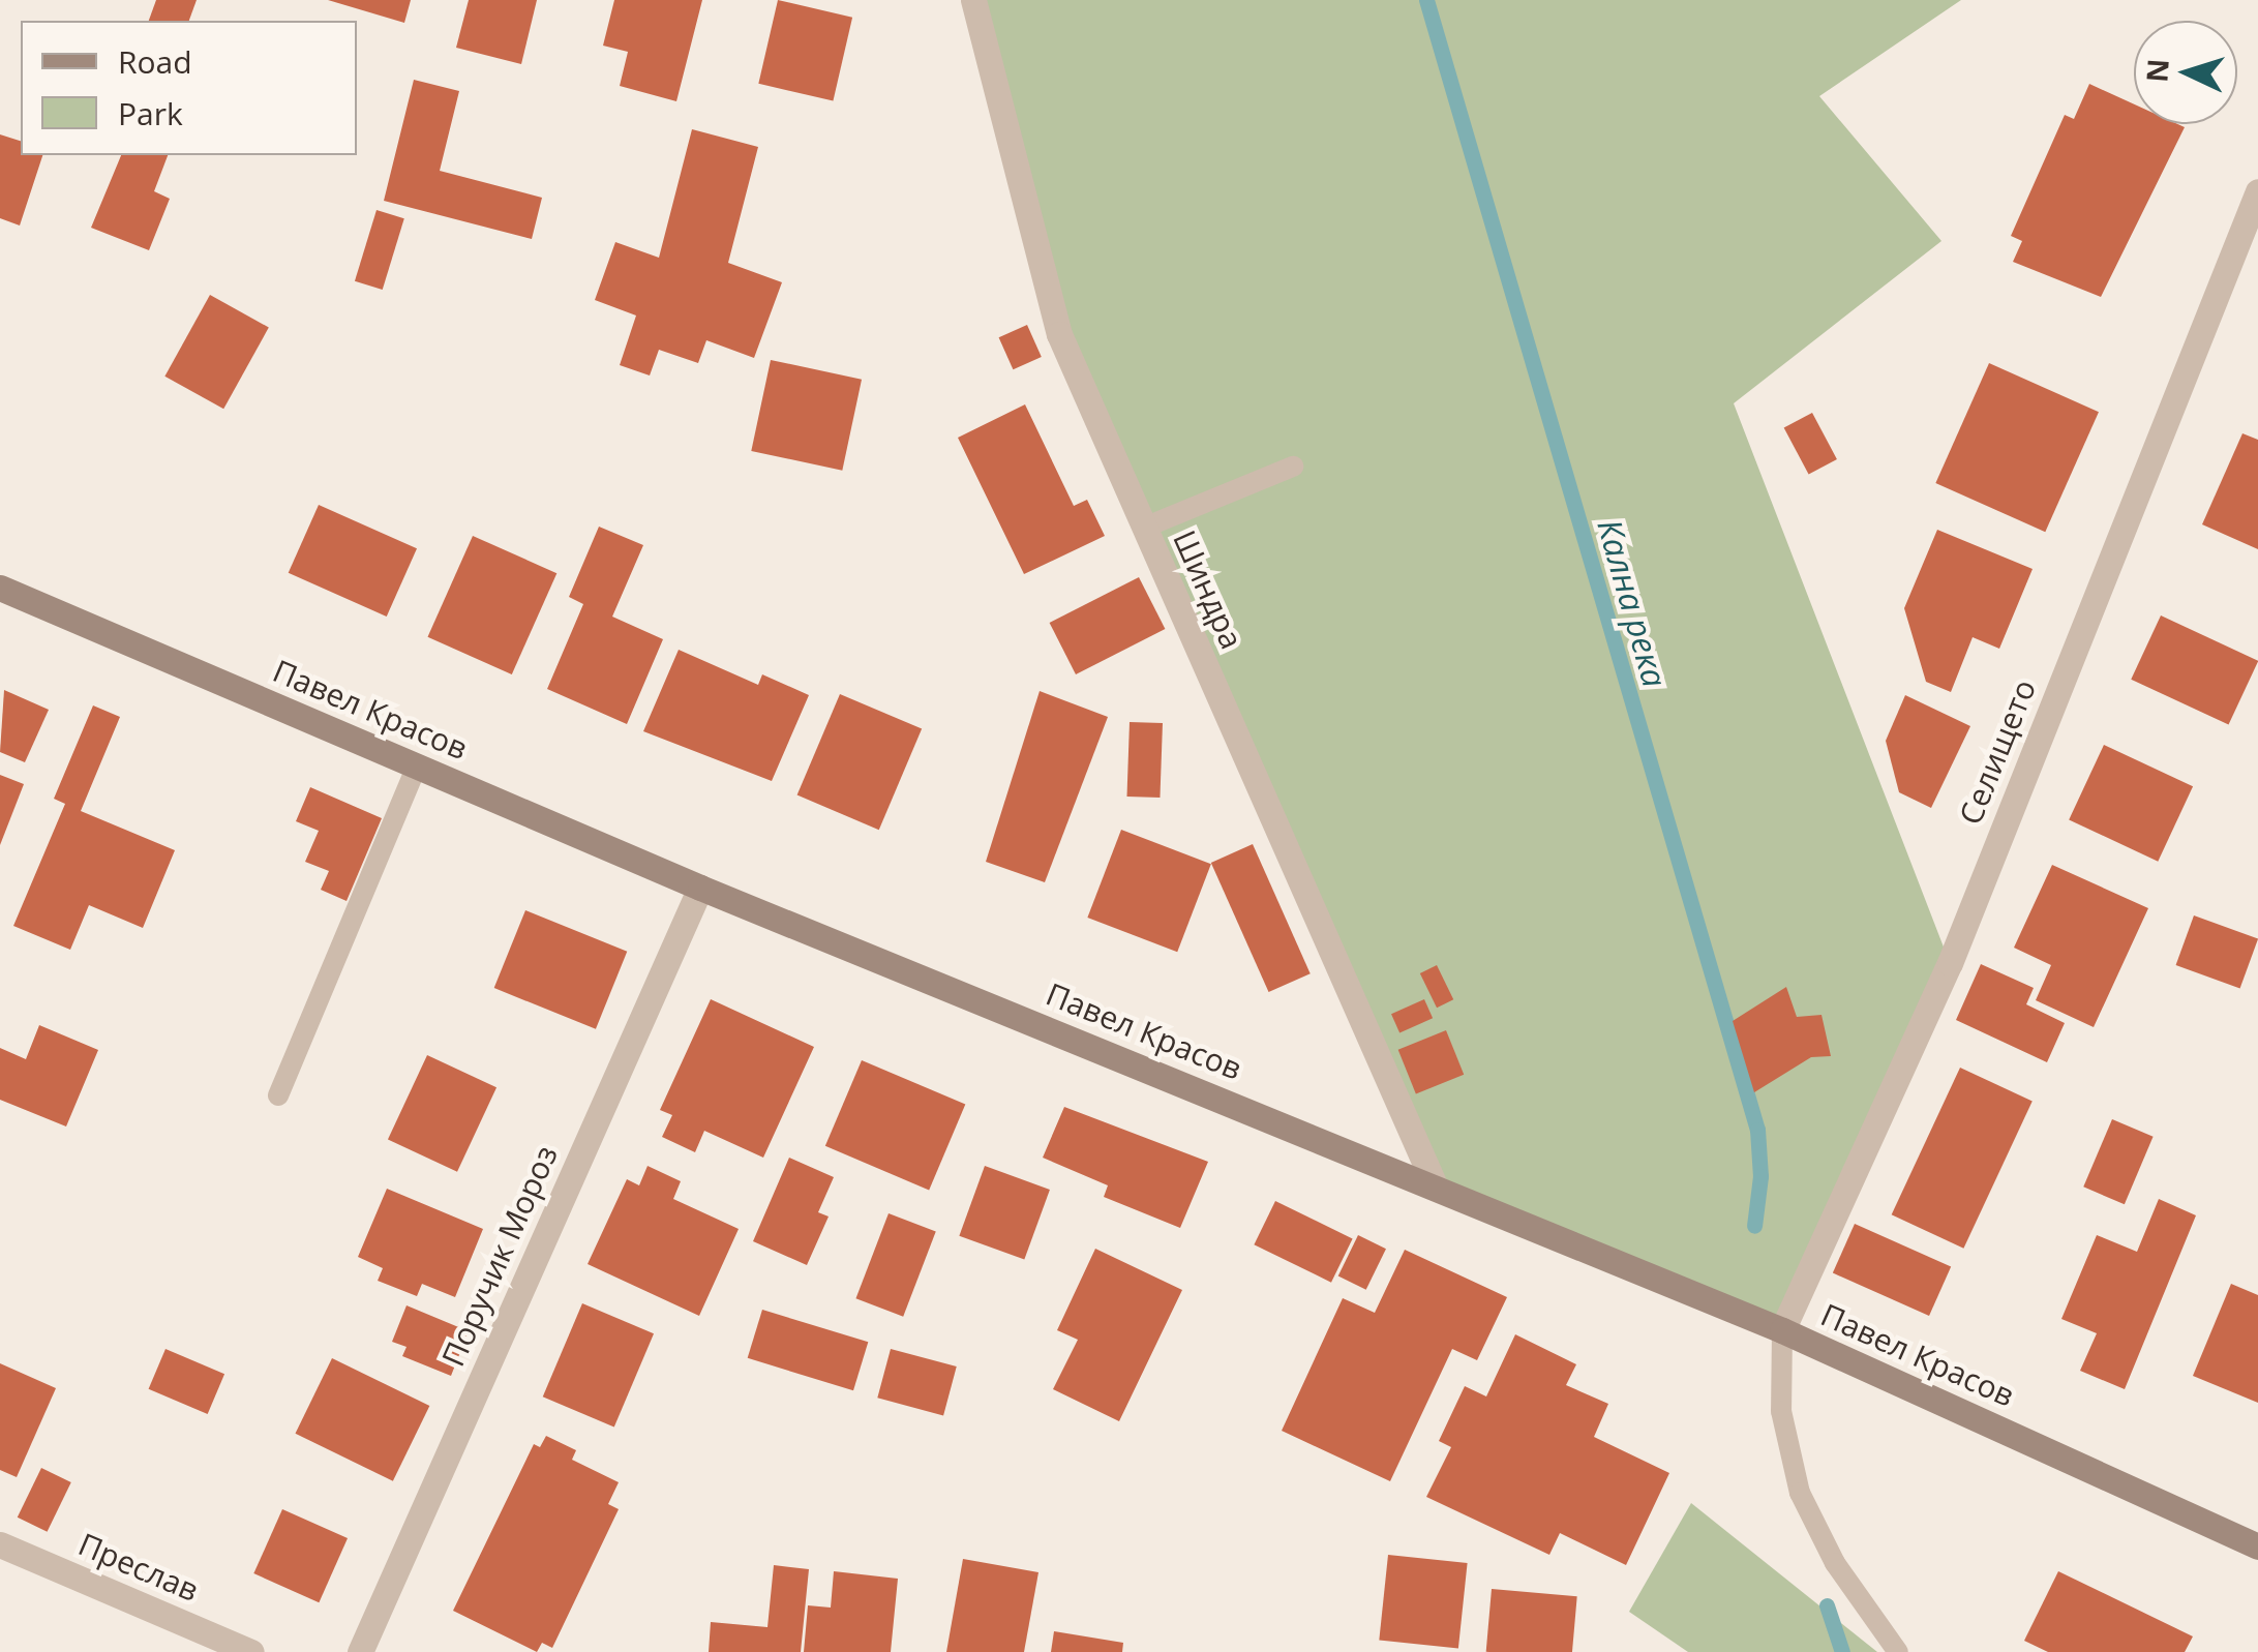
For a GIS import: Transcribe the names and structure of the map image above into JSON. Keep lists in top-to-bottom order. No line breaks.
{"streets":{"street":["Шиндра","Павел Красов","Селището","Поручик Мороз","Преслав"]},"crossings":[["Шиндра","Павел Красов"],["Павел Красов","Селището"],["Павел Красов","Поручик Мороз"]],"water":["Кална река"],"legend":["Road","Park"],"north":"left"}
